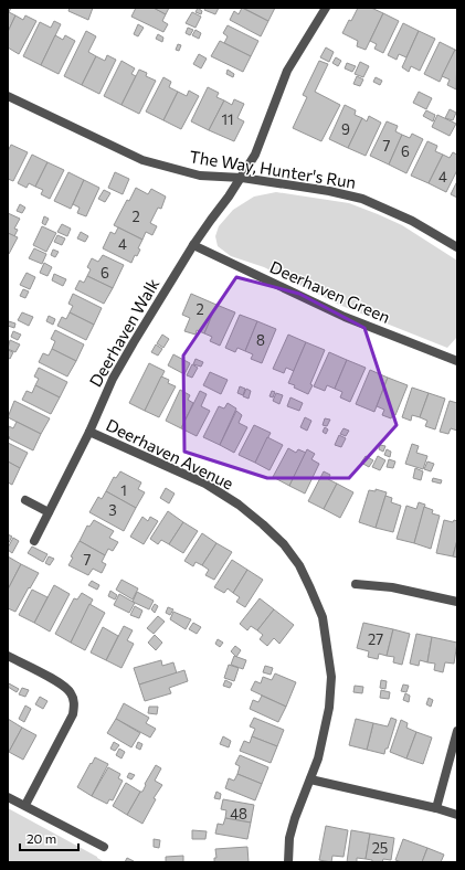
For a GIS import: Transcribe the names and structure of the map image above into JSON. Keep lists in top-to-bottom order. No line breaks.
{"streets":{"street":["The Way, Hunter's Run","Deerhaven Green","Deerhaven Walk","Deerhaven Avenue"]},"crossings":[["The Way, Hunter's Run","Deerhaven Walk"],["Deerhaven Green","Deerhaven Walk"],["Deerhaven Walk","Deerhaven Avenue"]],"house_numbers":["11","9","7","6","4","2","4","6","2","8","1","3","7","27","48","25"],"scale_bar":"20 m"}
